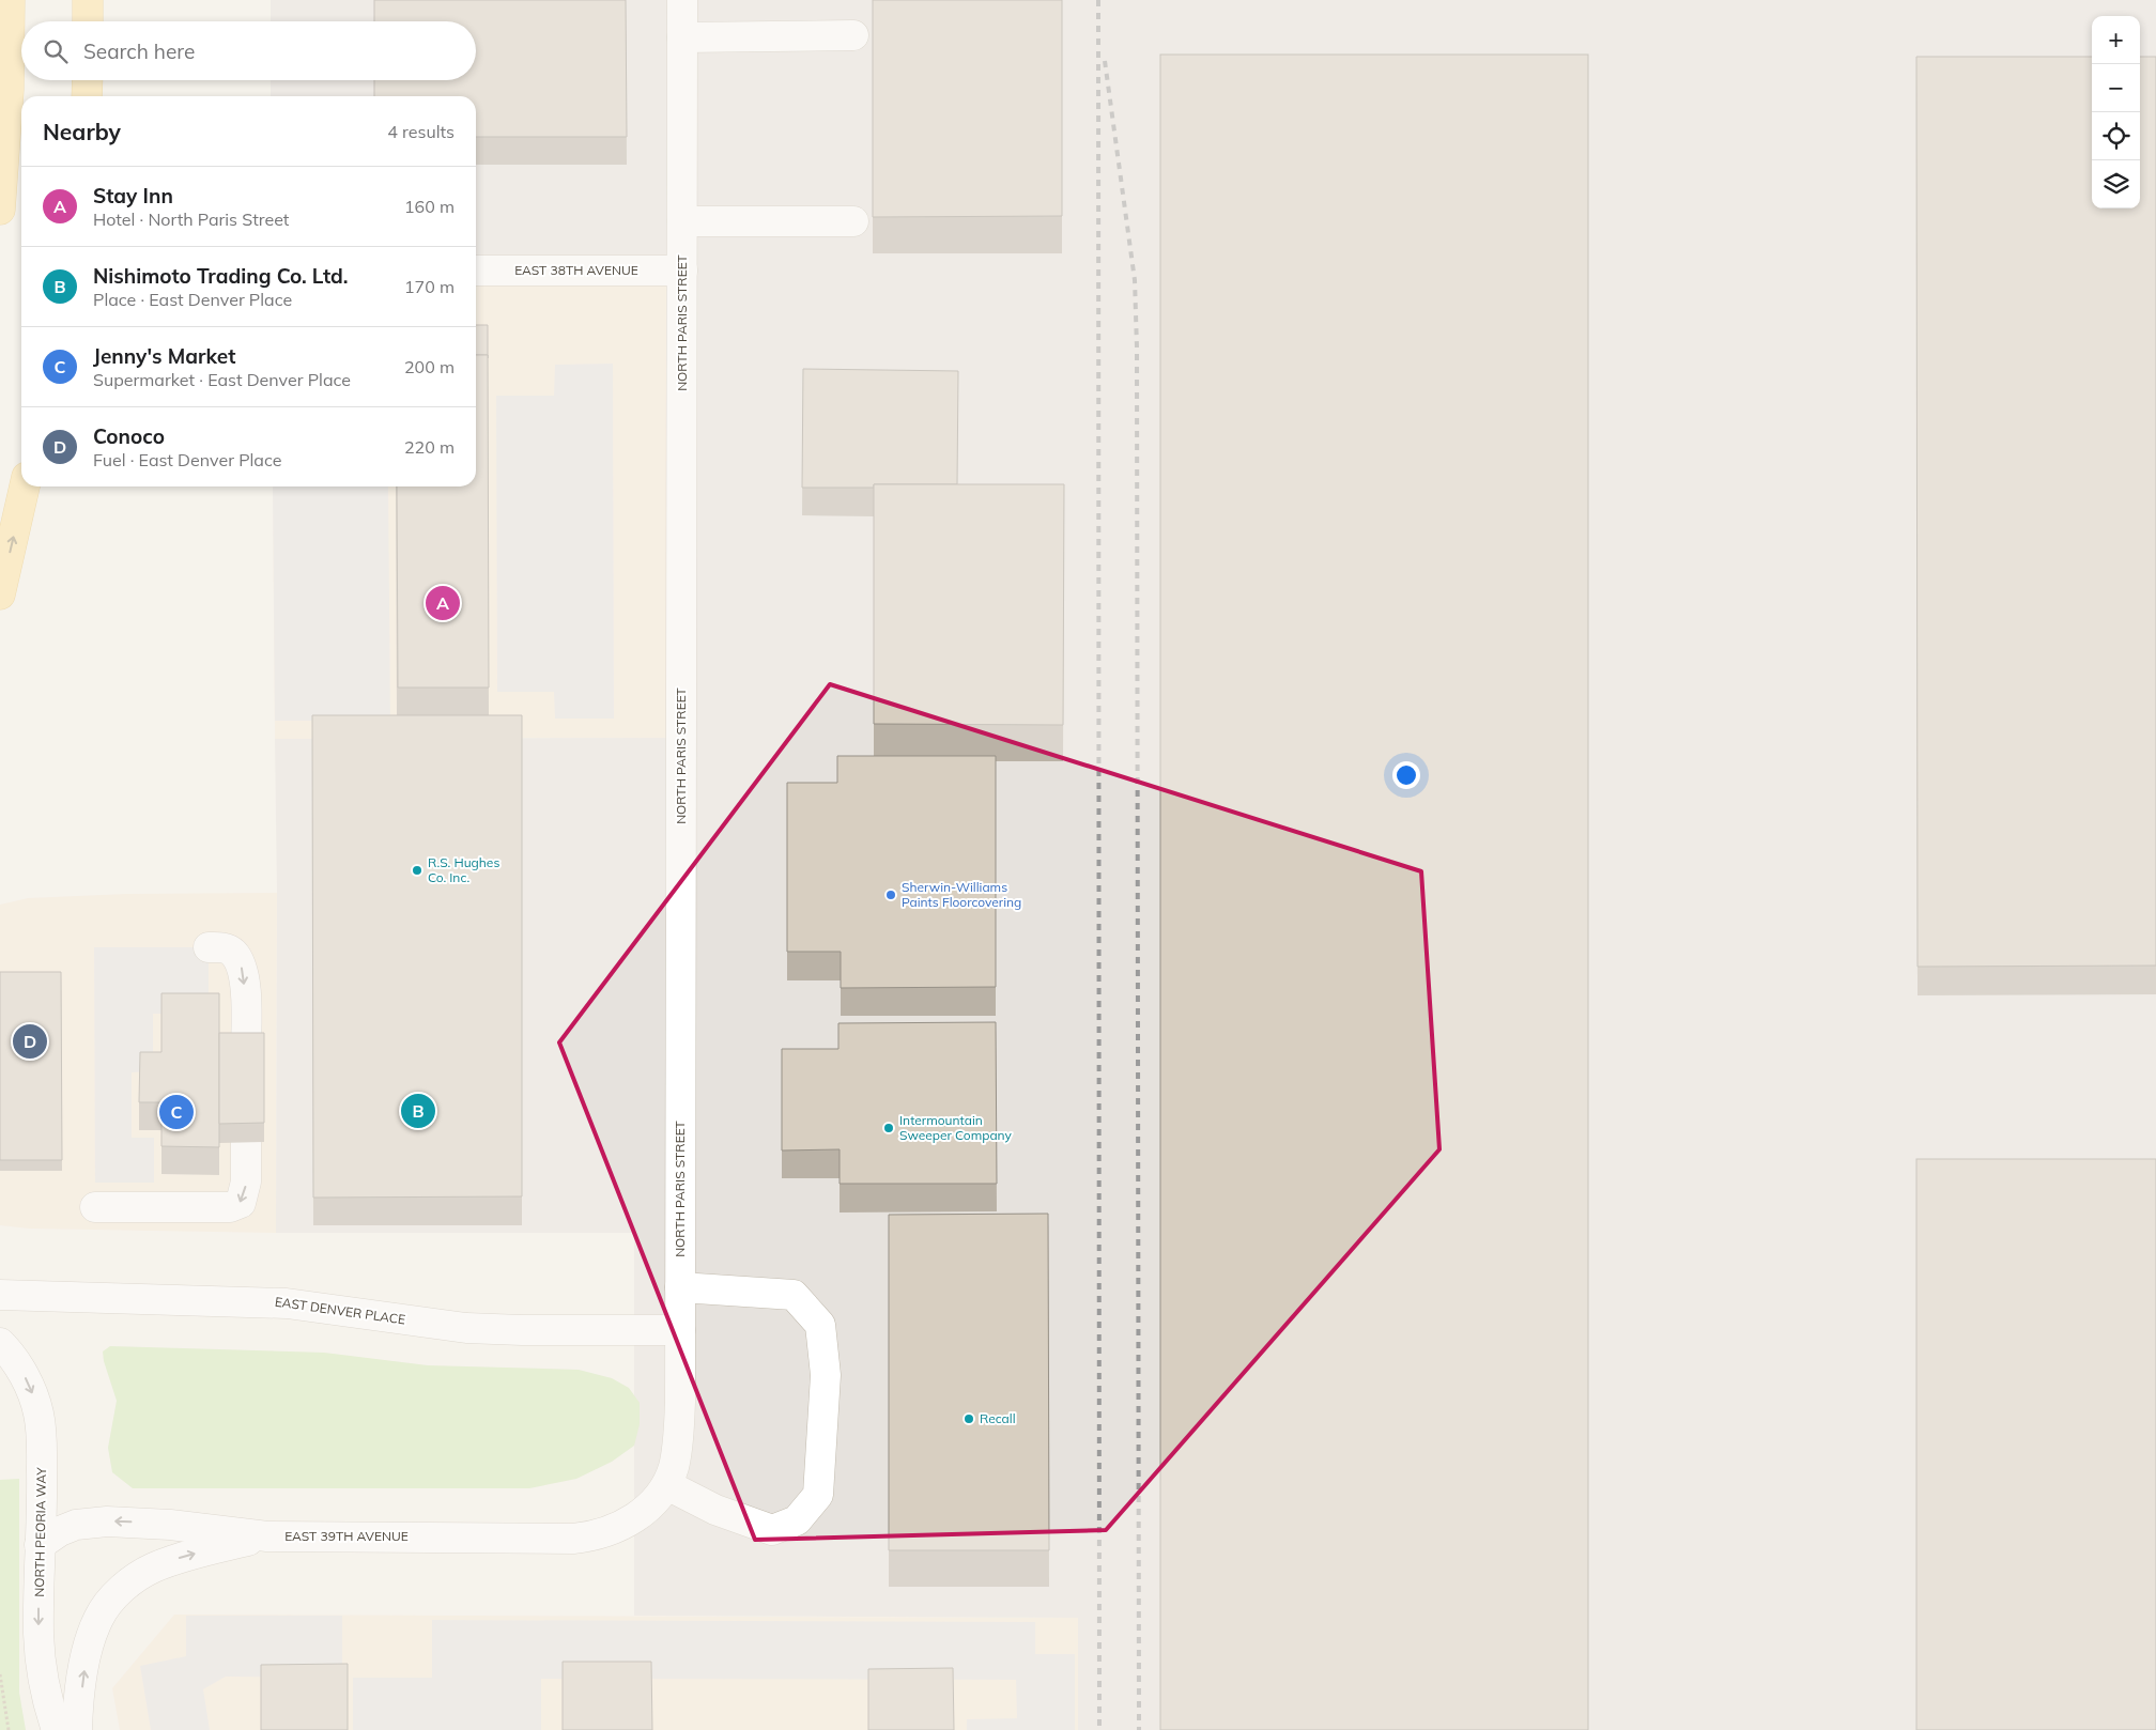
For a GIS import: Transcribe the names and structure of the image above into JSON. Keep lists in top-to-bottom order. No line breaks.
{"streets":{"street":["EAST 38TH AVENUE","NORTH PARIS STREET","EAST DENVER PLACE","NORTH PEORIA WAY","EAST 39TH AVENUE"]},"crossings":[["EAST 38TH AVENUE","NORTH PARIS STREET"],["NORTH PARIS STREET","EAST DENVER PLACE"],["NORTH PARIS STREET","EAST 39TH AVENUE"],["NORTH PEORIA WAY","EAST 39TH AVENUE"]],"one_way":["NORTH PEORIA WAY","EAST 39TH AVENUE"],"places":["R.S. Hughes Co. Inc.","Sherwin-Williams Paints Floorcovering","Intermountain Sweeper Company","Recall"],"page":{"map_buttons":["+","−"],"search":"Search here","heading":["Nearby","4 results"],"list":[{"mark":"A","name":"Stay Inn","note":"Hotel · North Paris Street","value":"160 m"},{"mark":"B","name":"Nishimoto Trading Co. Ltd.","note":"Place · East Denver Place","value":"170 m"},{"mark":"C","name":"Jenny's Market","note":"Supermarket · East Denver Place","value":"200 m"},{"mark":"D","name":"Conoco","note":"Fuel · East Denver Place","value":"220 m"}],"pins":["A","D","B","C"]}}
